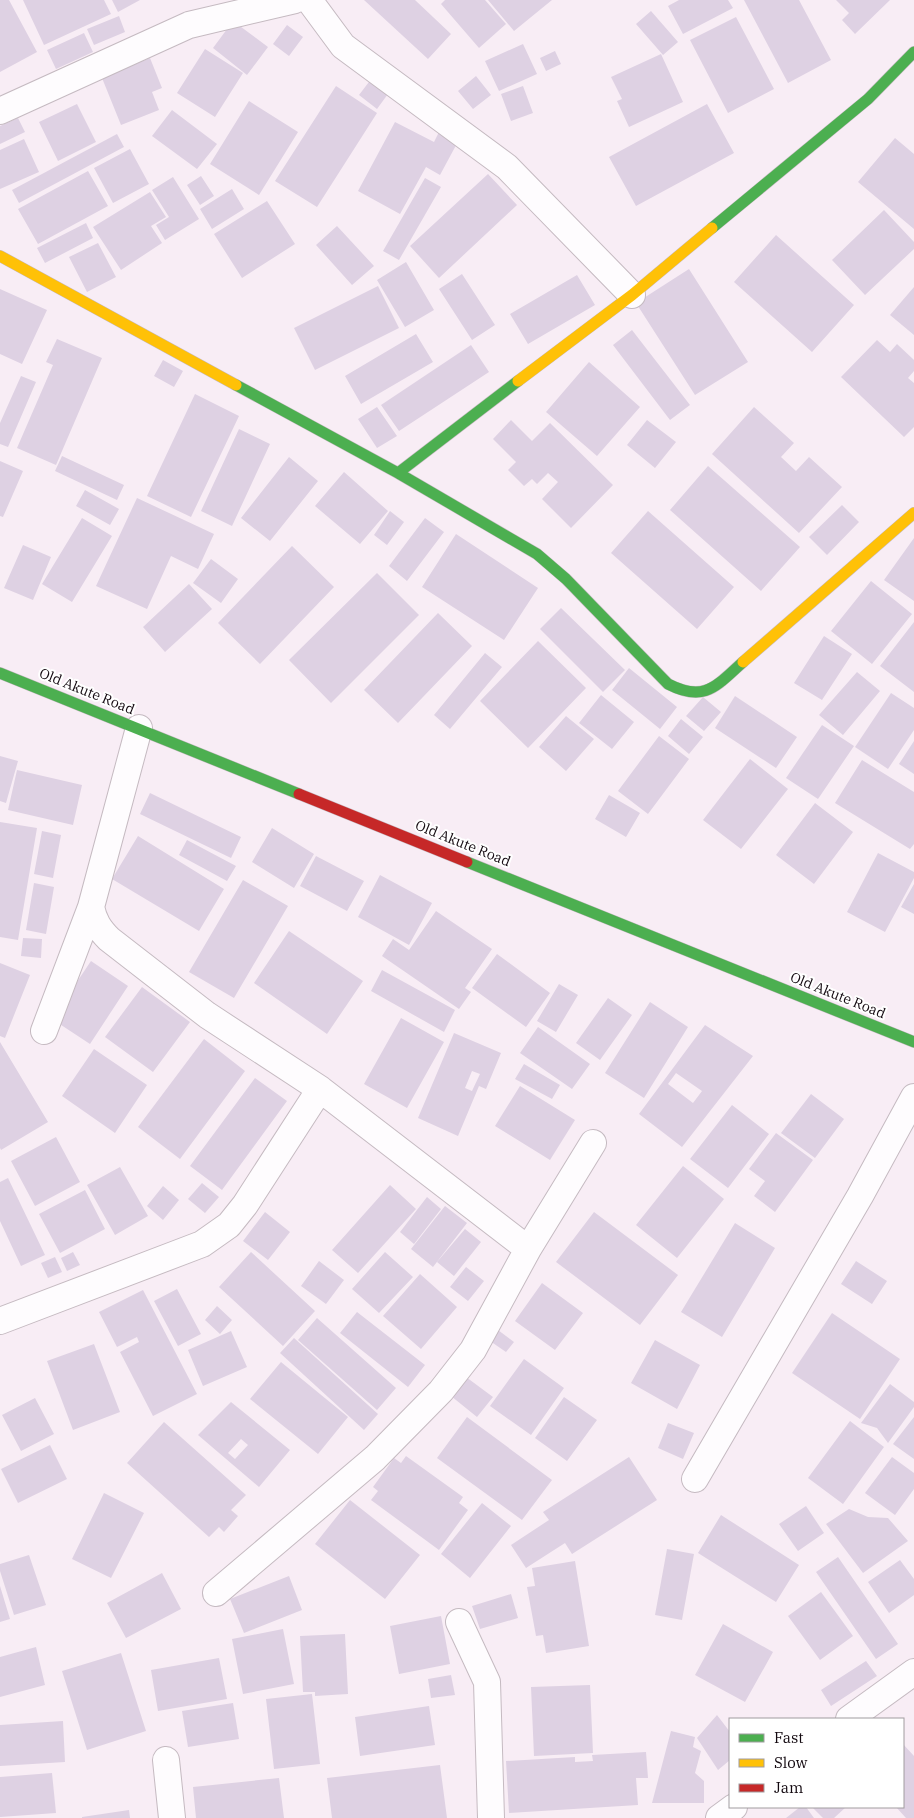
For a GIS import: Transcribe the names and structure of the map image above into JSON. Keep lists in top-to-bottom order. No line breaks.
{"streets":{"street":["Old Akute Road"]},"legend":["Fast","Slow","Jam"]}
